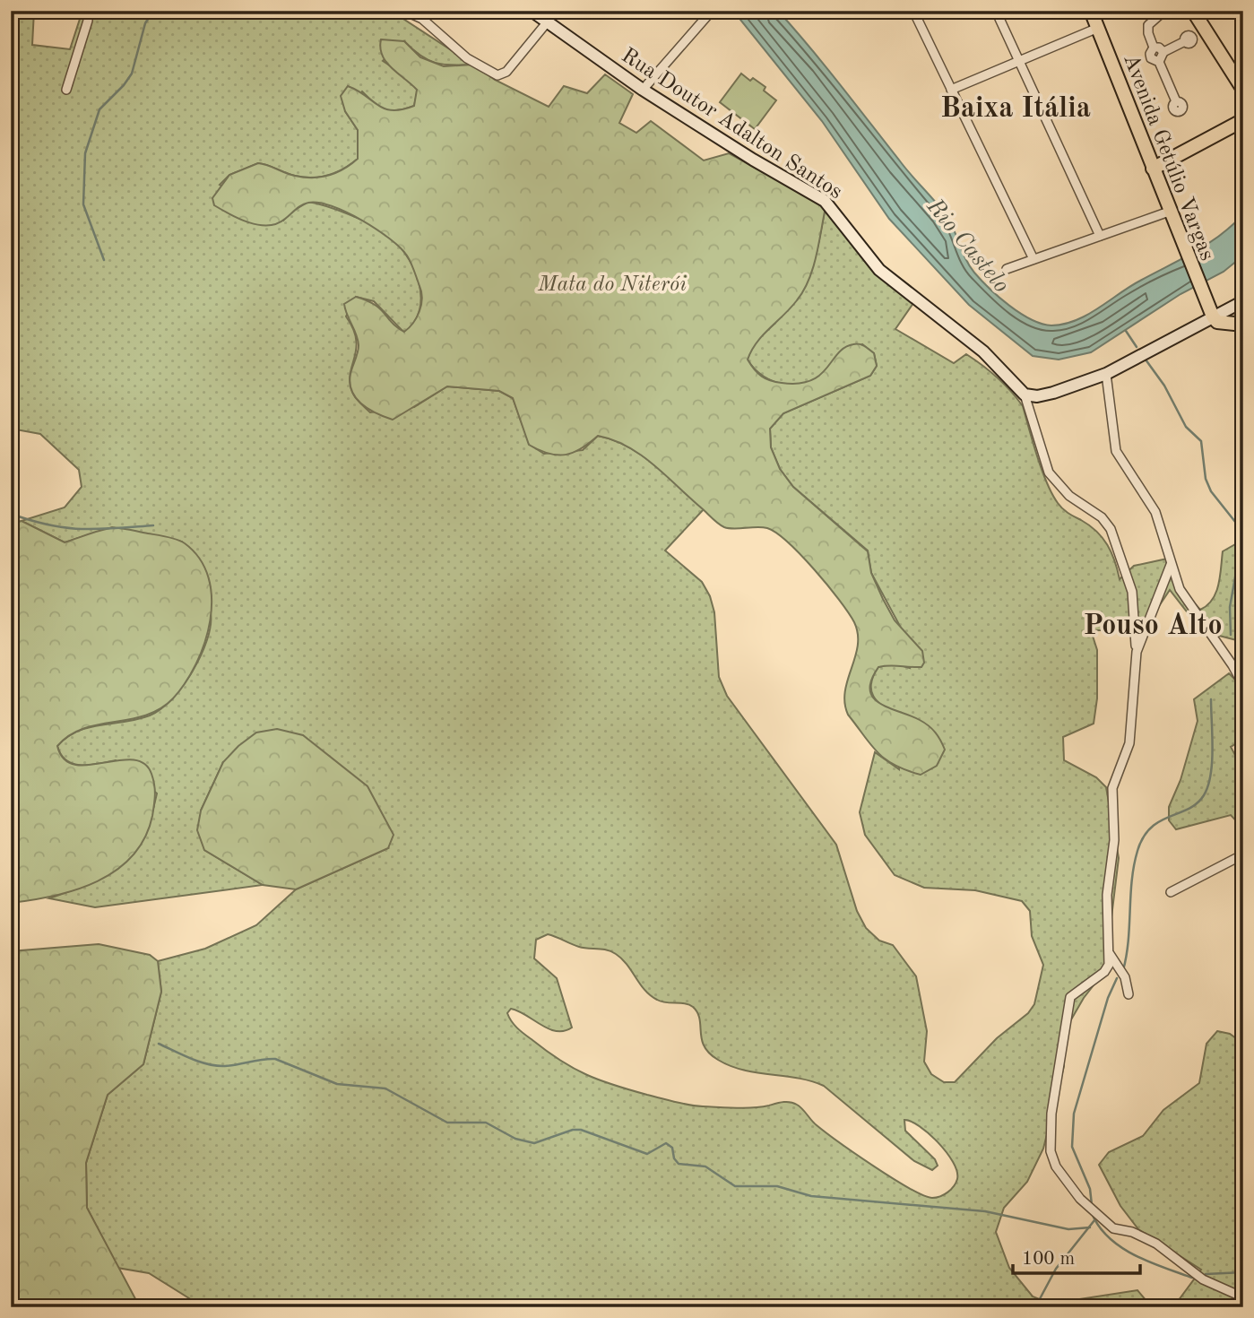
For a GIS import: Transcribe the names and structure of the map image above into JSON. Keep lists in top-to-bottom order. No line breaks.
{"streets":{"main road":["Rua Doutor Adalton Santos","Avenida Getúlio Vargas"]},"districts":["Baixa Itália","Pouso Alto"],"water":["Rio Castelo"],"parks":["Mata do Niterói"],"scale_bar":"100 m"}
